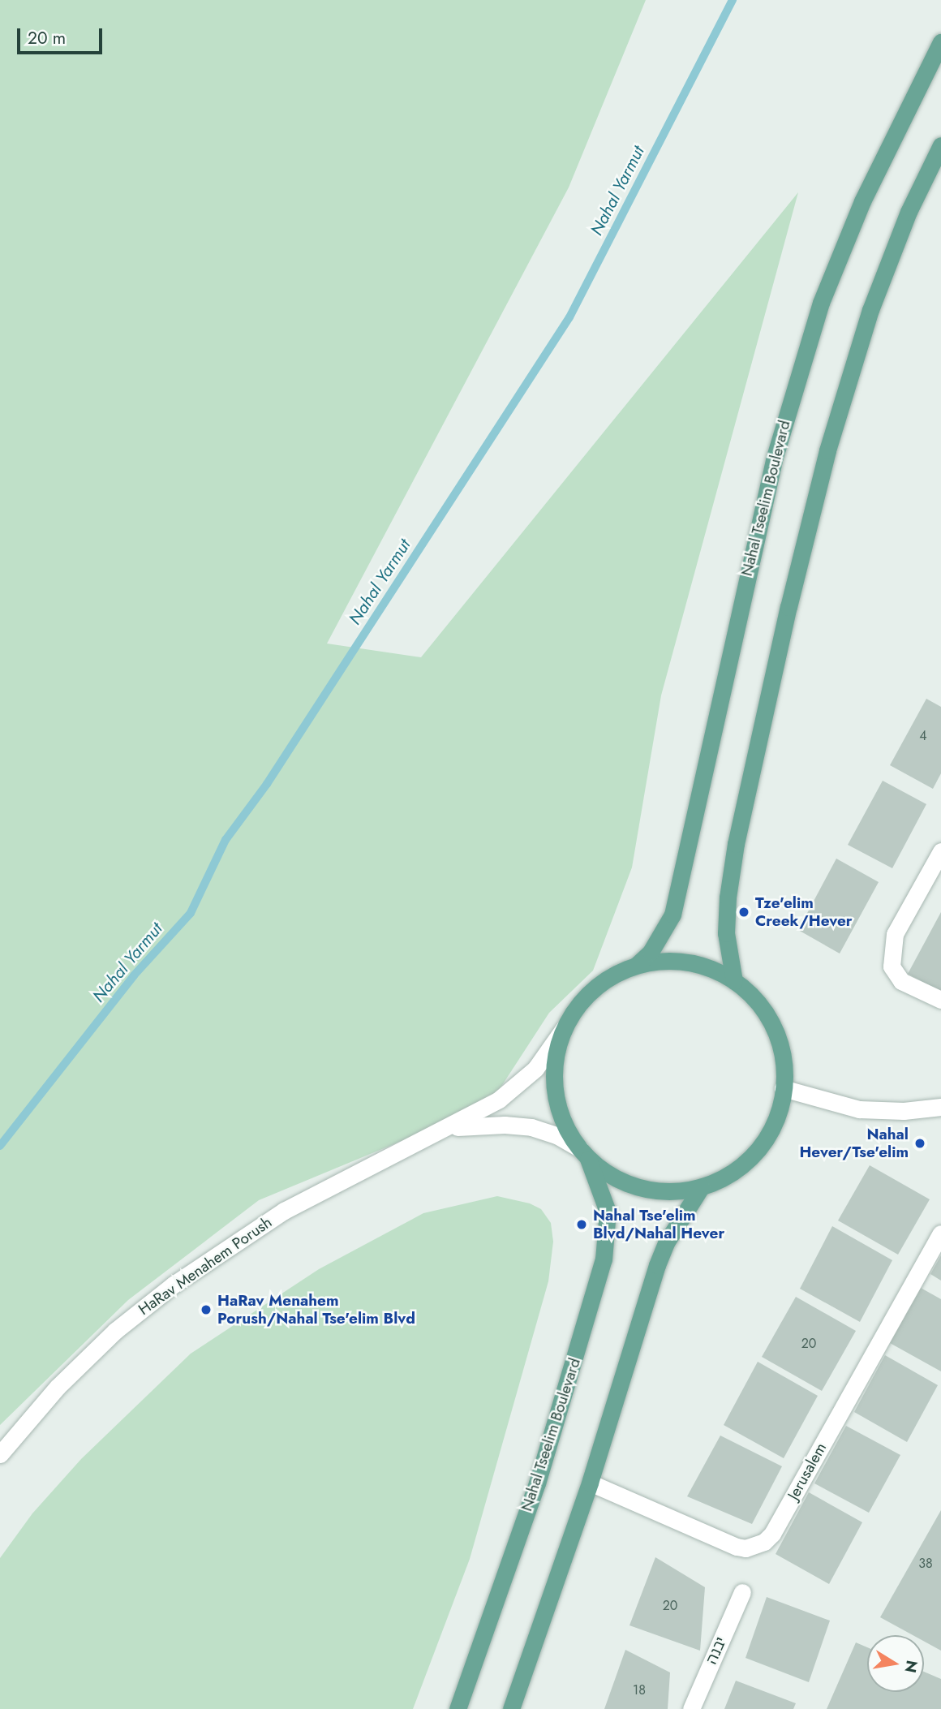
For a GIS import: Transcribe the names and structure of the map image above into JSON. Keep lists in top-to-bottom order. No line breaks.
{"streets":{"main road":["Nahal Tseelim Boulevard"],"street":["HaRav Menahem Porush","Jerusalem","יבנה"]},"crossings":[["Nahal Tseelim Boulevard","HaRav Menahem Porush"]],"water":["Nahal Yarmut"],"places":["Tze'elim Creek/Hever","Nahal Hever/Tse'elim","Nahal Tse'elim Blvd/Nahal Hever","HaRav Menahem Porush/Nahal Tse'elim Blvd"],"house_numbers":["4","20","38","20","18"],"scale_bar":"20 m","north":"right"}
